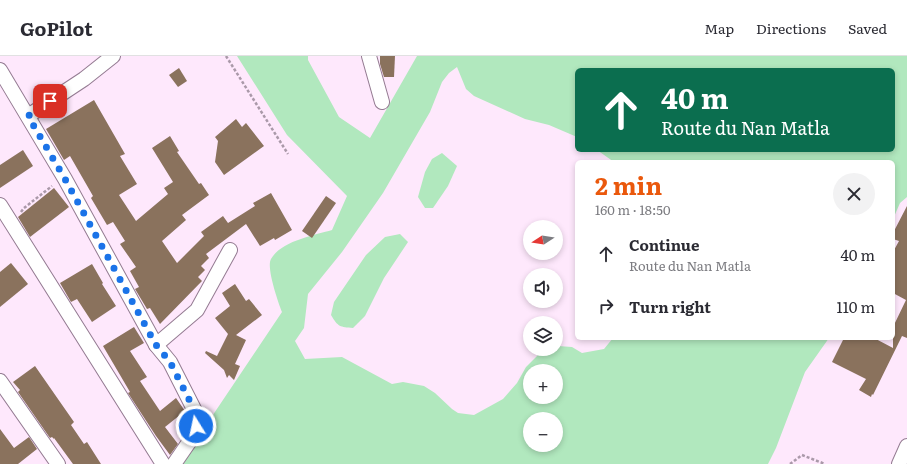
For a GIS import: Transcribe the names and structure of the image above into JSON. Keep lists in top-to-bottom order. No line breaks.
{"north":"left","page":{"header":"GoPilot","nav":["Map","Directions","Saved"],"turn":["40 m","Route du Nan Matla"],"heading":["2 min","160 m · 18:50"],"map_buttons":["+","−"],"list":[{"name":"Continue","note":"Route du Nan Matla","value":"40 m"},{"name":"Turn right","value":"110 m"}]}}
